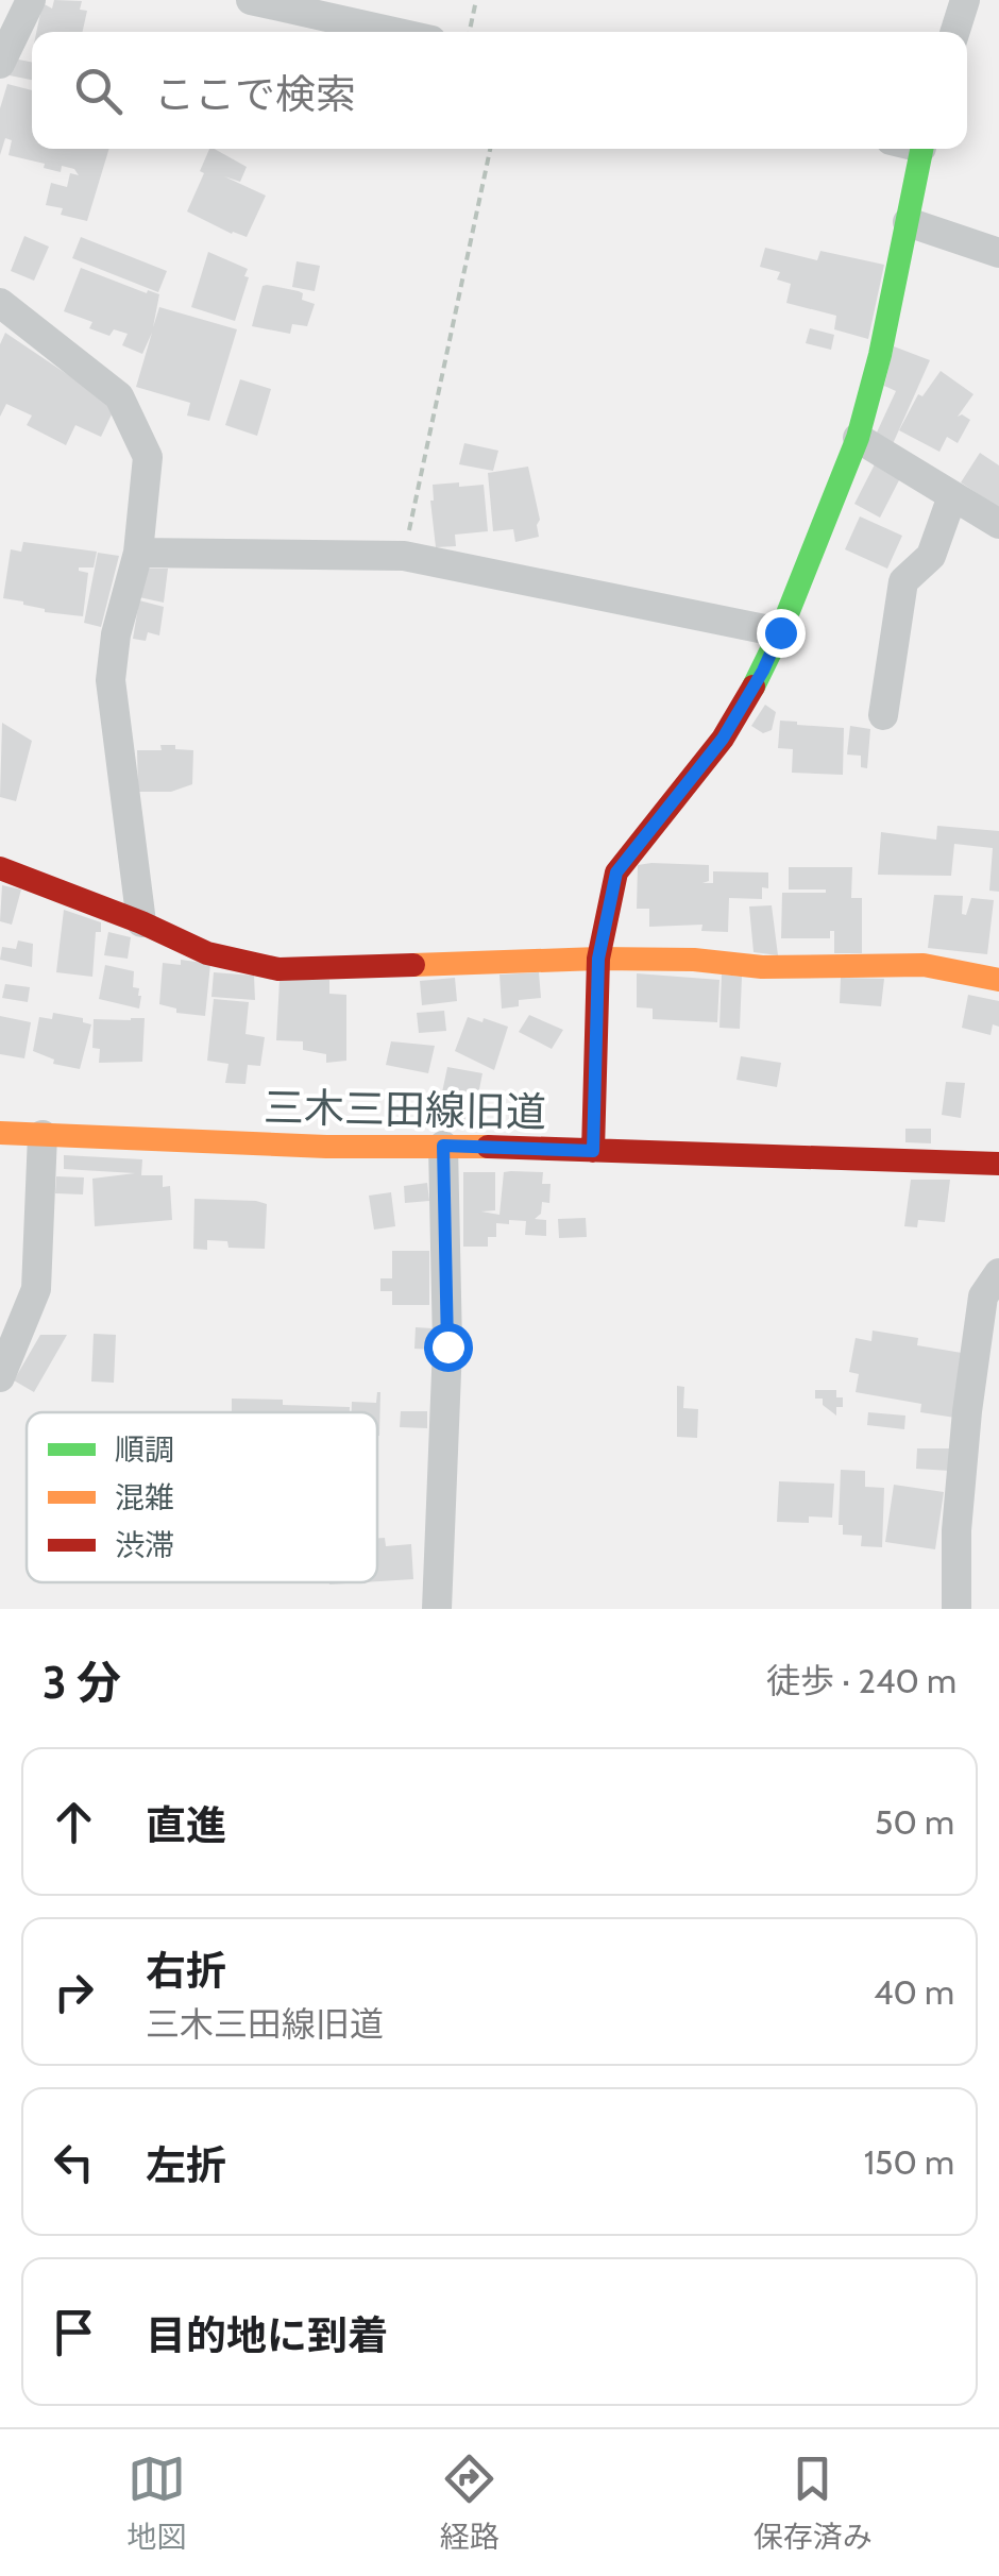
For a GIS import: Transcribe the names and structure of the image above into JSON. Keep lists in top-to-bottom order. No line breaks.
{"streets":{"street":["三木三田線旧道"]},"legend":["順調","混雑","渋滞"],"page":{"search":"ここで検索","heading":["3 分","徒歩 · 240 m"],"list":[["直進","50 m"],["右折","三木三田線旧道","40 m"],["左折","150 m"],"目的地に到着"],"nav":["地図","経路","保存済み"]}}
